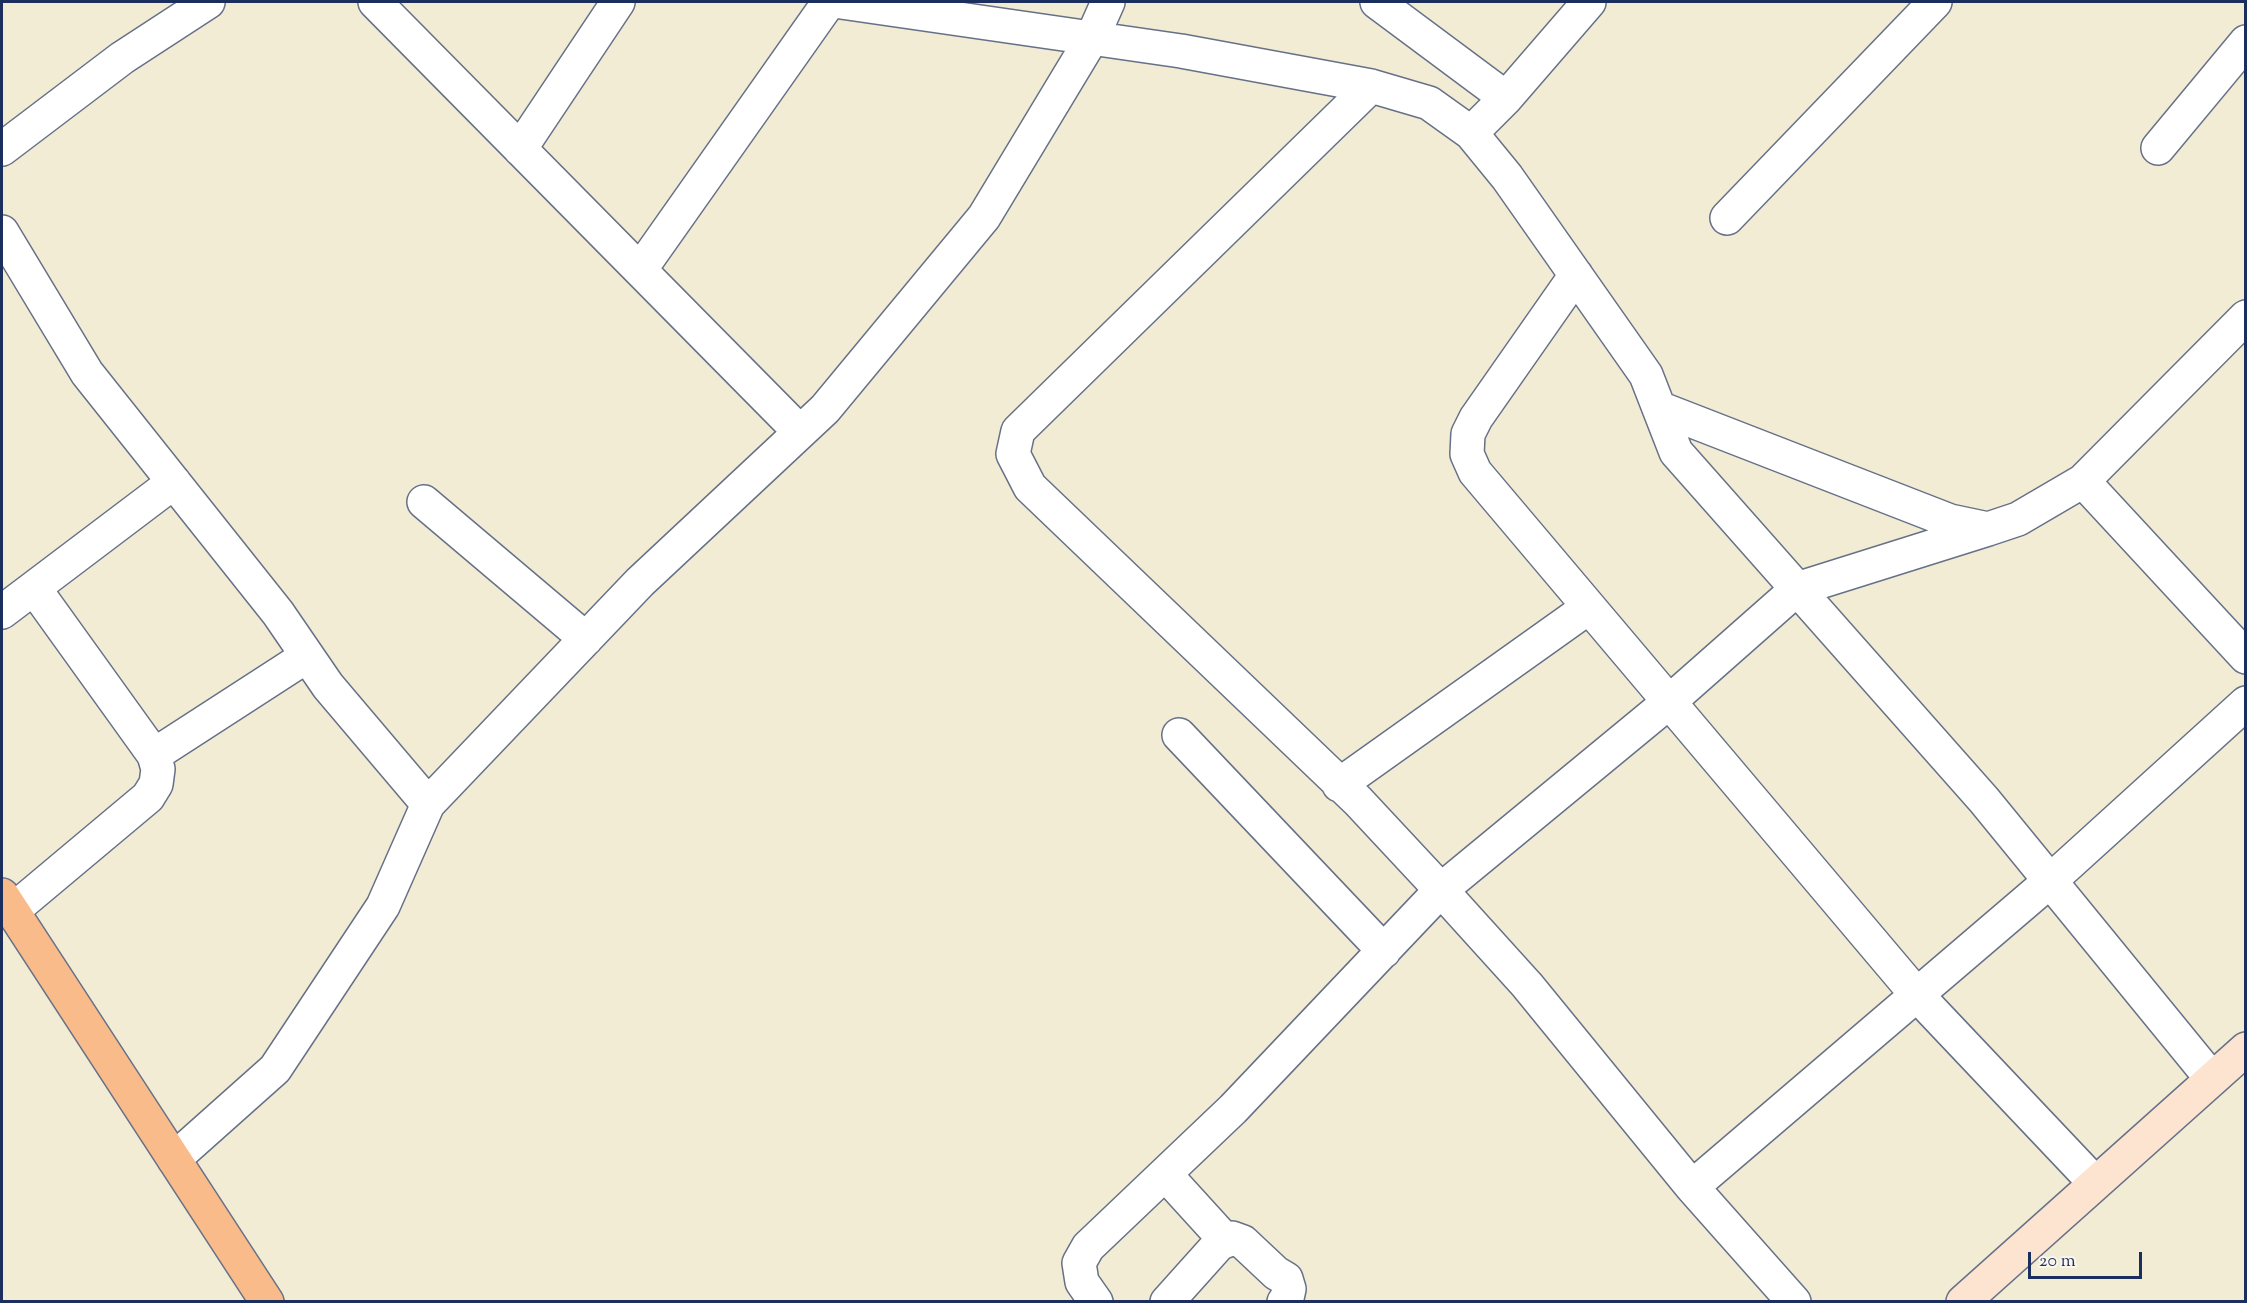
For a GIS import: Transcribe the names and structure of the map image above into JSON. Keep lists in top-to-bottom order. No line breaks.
{"scale_bar":"20 m"}
